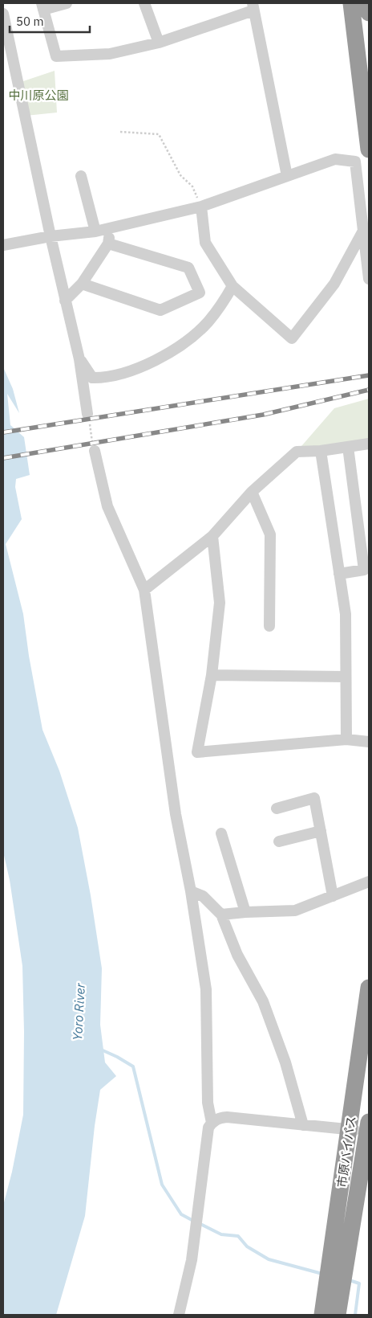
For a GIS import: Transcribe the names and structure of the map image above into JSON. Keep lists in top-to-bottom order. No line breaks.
{"streets":{"highway":["市原バイパス"]},"water":["Yoro River"],"parks":["中川原公園"],"scale_bar":"50 m"}
